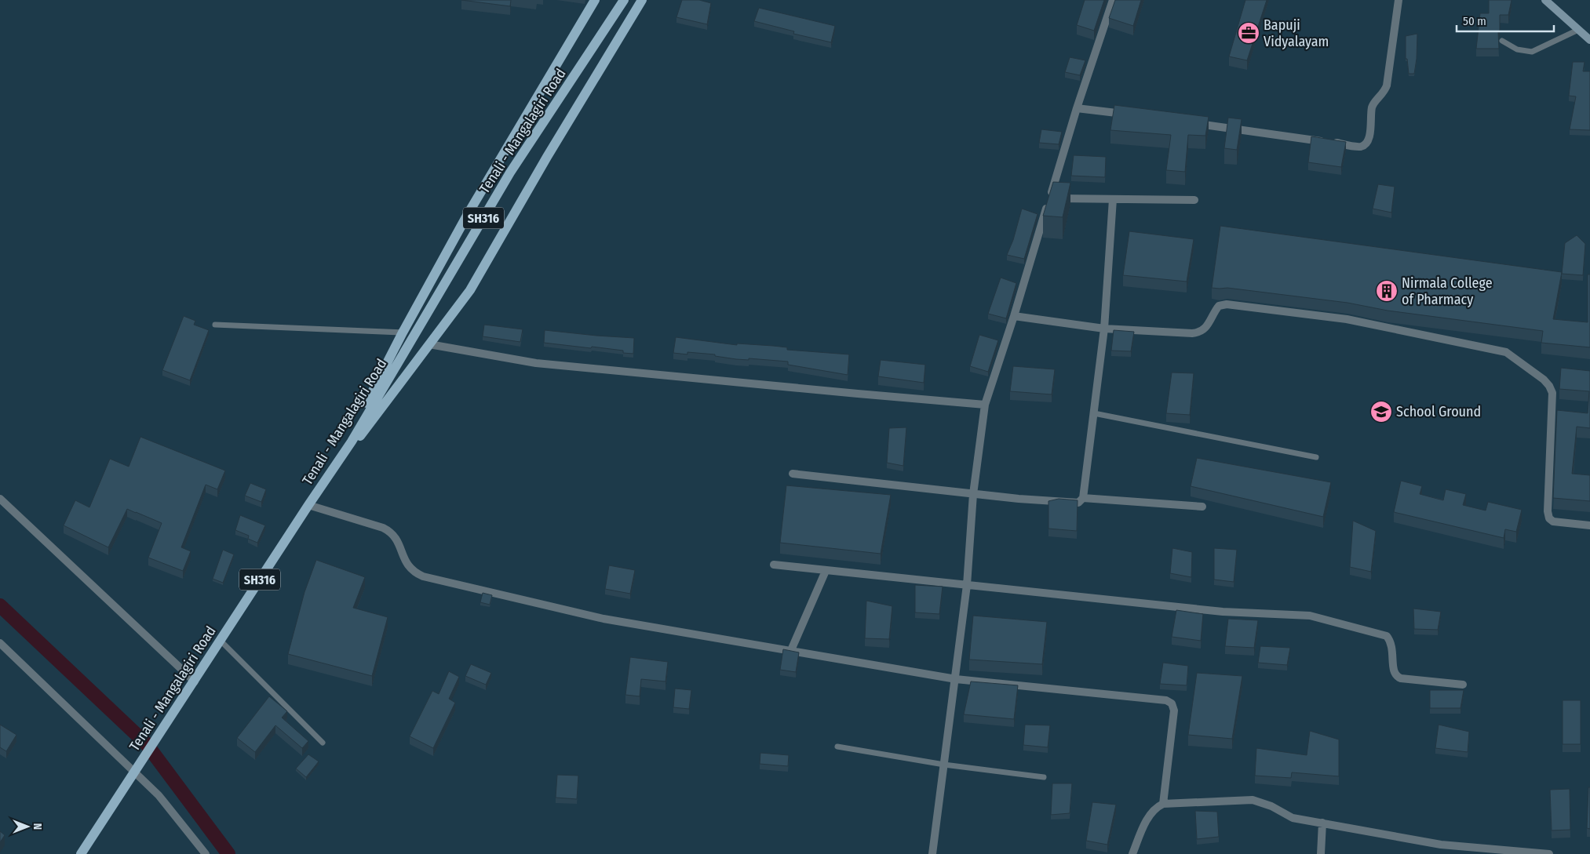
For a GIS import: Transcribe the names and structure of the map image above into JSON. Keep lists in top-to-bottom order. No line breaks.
{"streets":{"main road":["Tenali - Mangalagiri Road","SH316"]},"places":{"office":["Bapuji Vidyalayam"],"building":["Nirmala College of Pharmacy"],"school or university":["School Ground"]},"scale_bar":"50 m","north":"right"}
